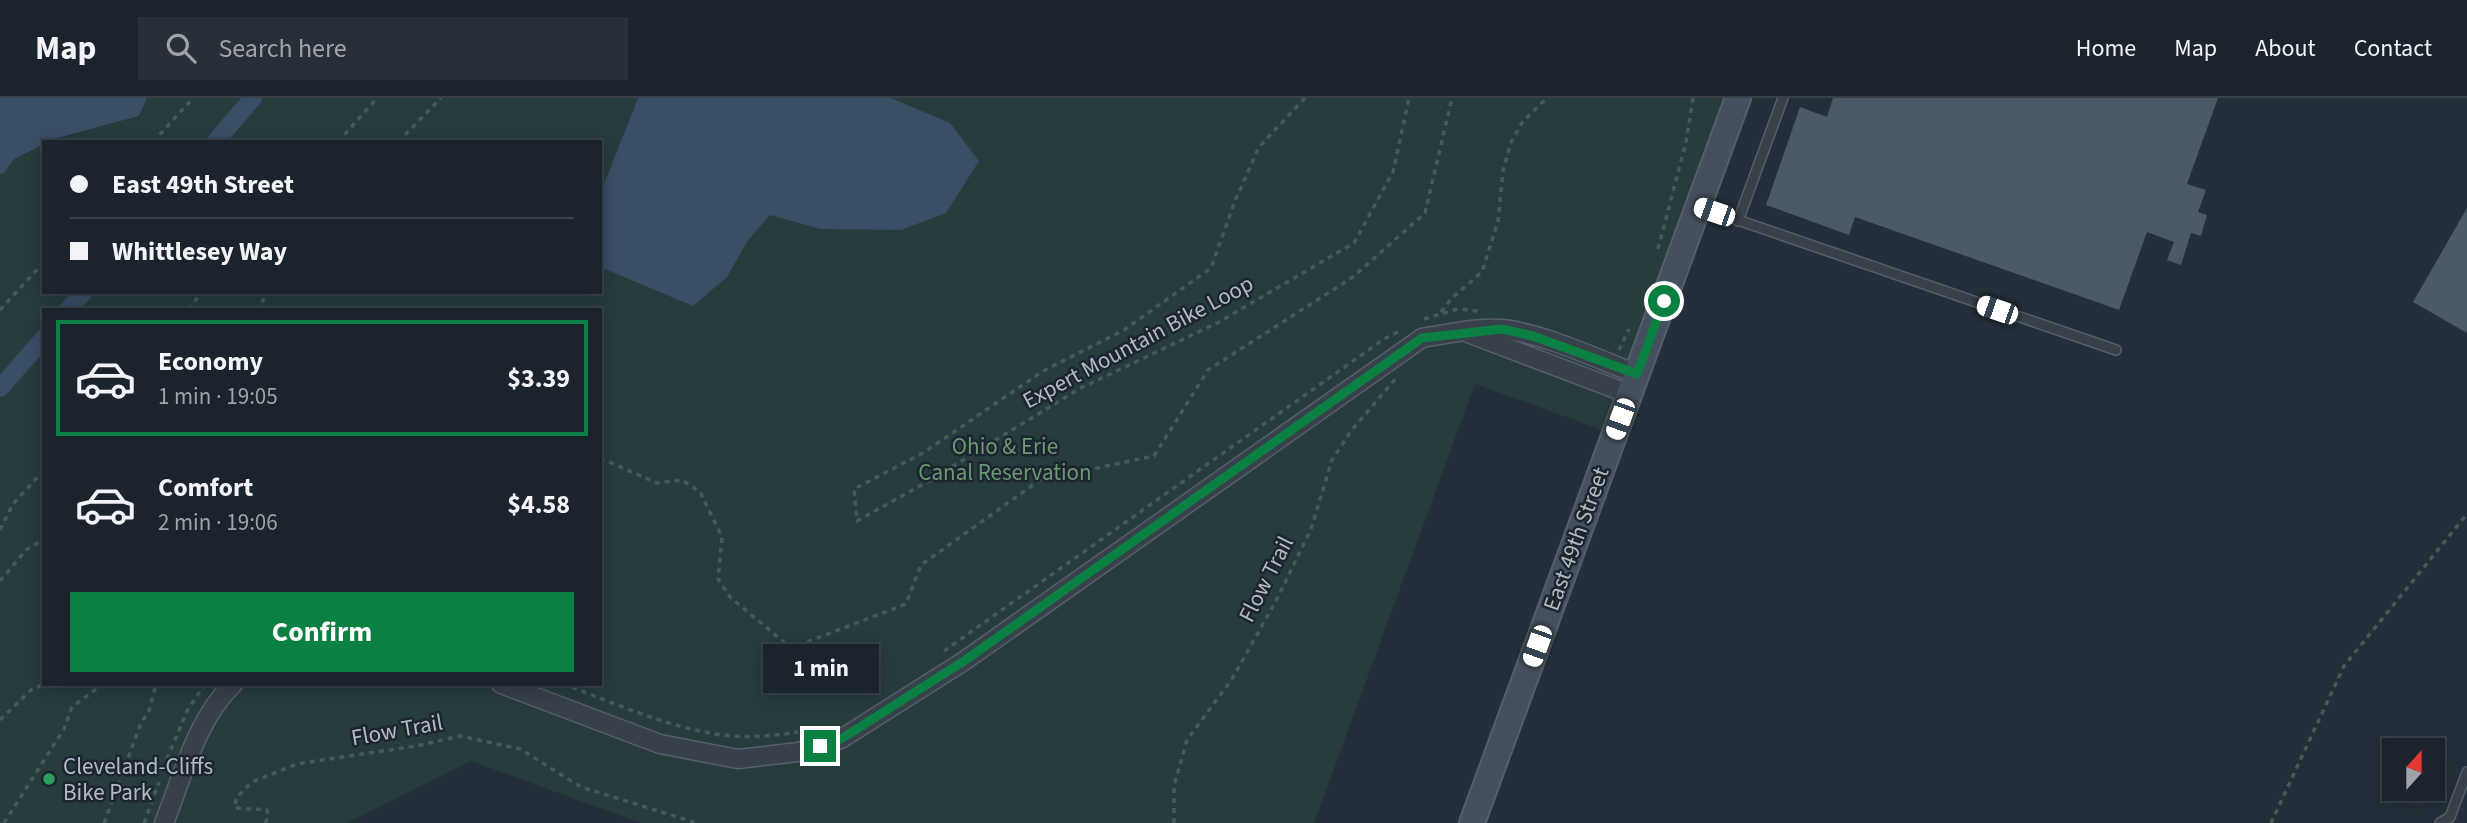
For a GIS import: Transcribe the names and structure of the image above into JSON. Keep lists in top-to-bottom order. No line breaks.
{"streets":{"street":["East 49th Street"],"path":["Expert Mountain Bike Loop","Flow Trail"]},"parks":["Ohio & Erie Canal Reservation"],"places":["Cleveland-Cliffs Bike Park"],"north":"top","page":{"header":"Map","search":"Search here","nav":["Home","Map","About","Contact"],"banner":["East 49th Street","Whittlesey Way"],"list":[{"name":"Economy","note":"1 min · 19:05","value":"$3.39"},{"name":"Comfort","note":"2 min · 19:06","value":"$4.58"}],"buttons":"Confirm","bubble":"1 min"}}
